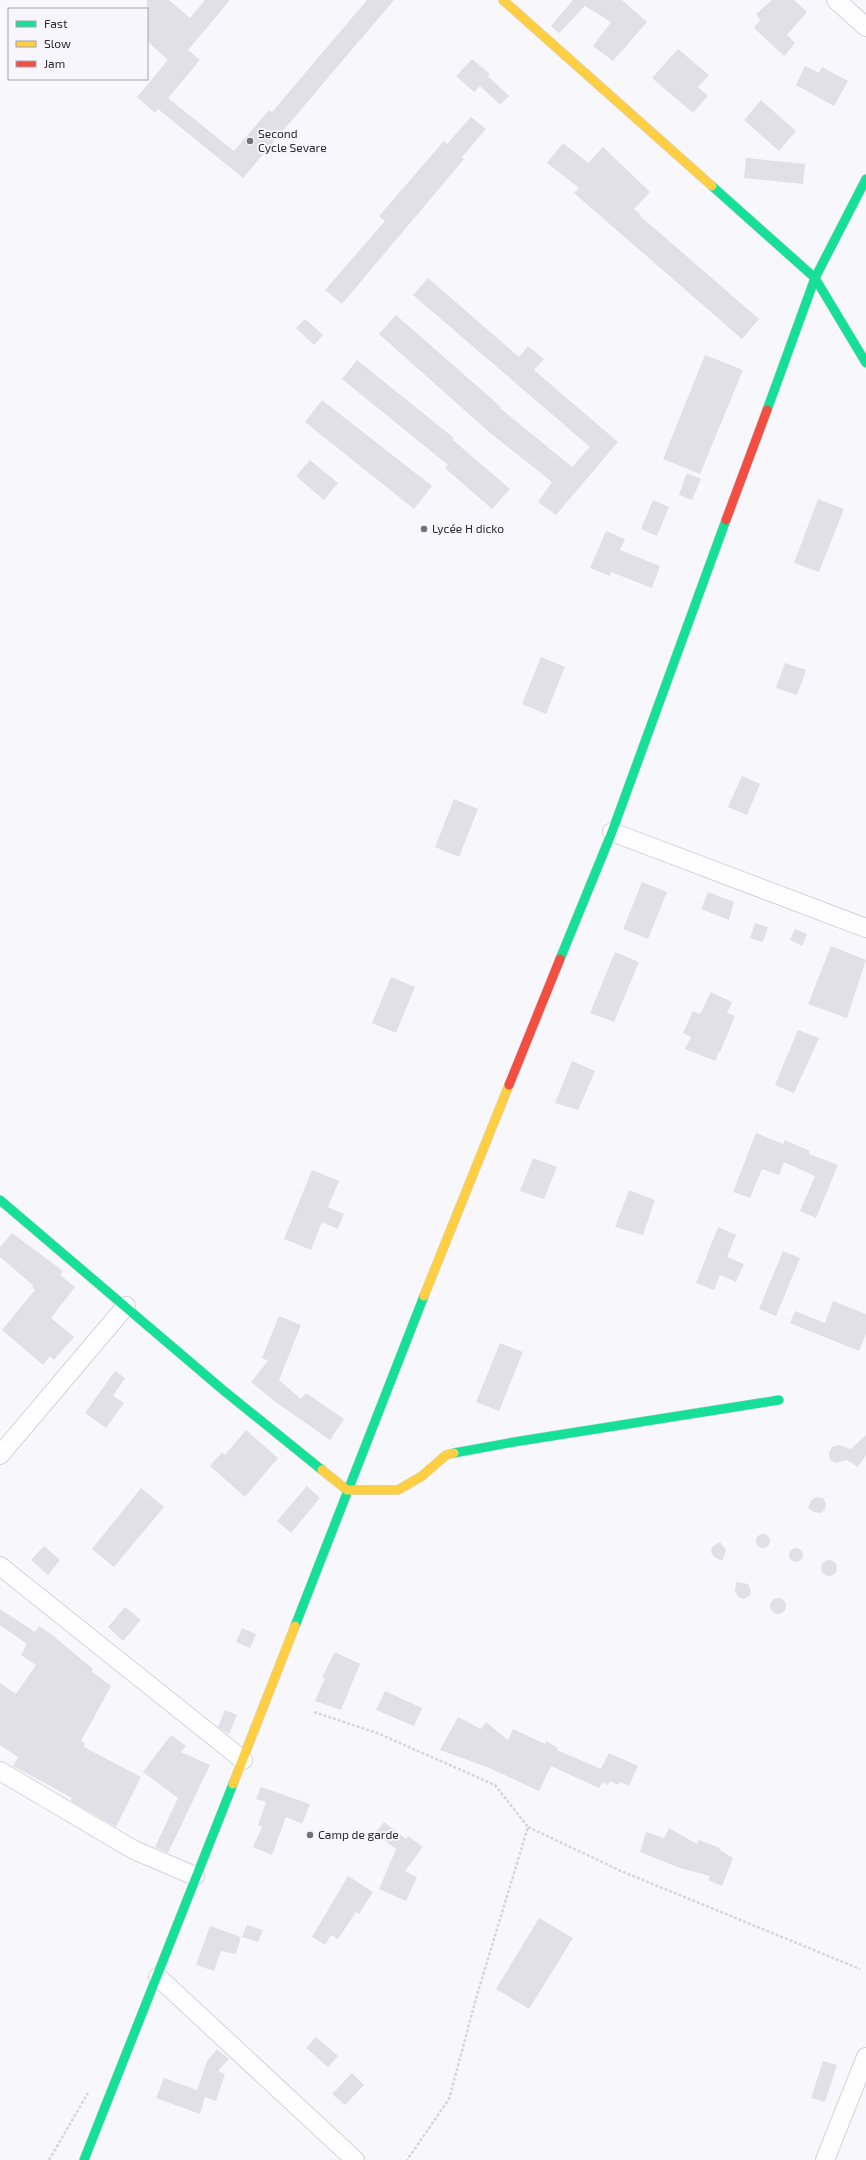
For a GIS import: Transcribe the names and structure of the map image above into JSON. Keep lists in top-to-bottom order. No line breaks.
{"places":["Second Cycle Sevare","Lycée H dicko","Camp de garde"],"legend":["Fast","Slow","Jam"]}
